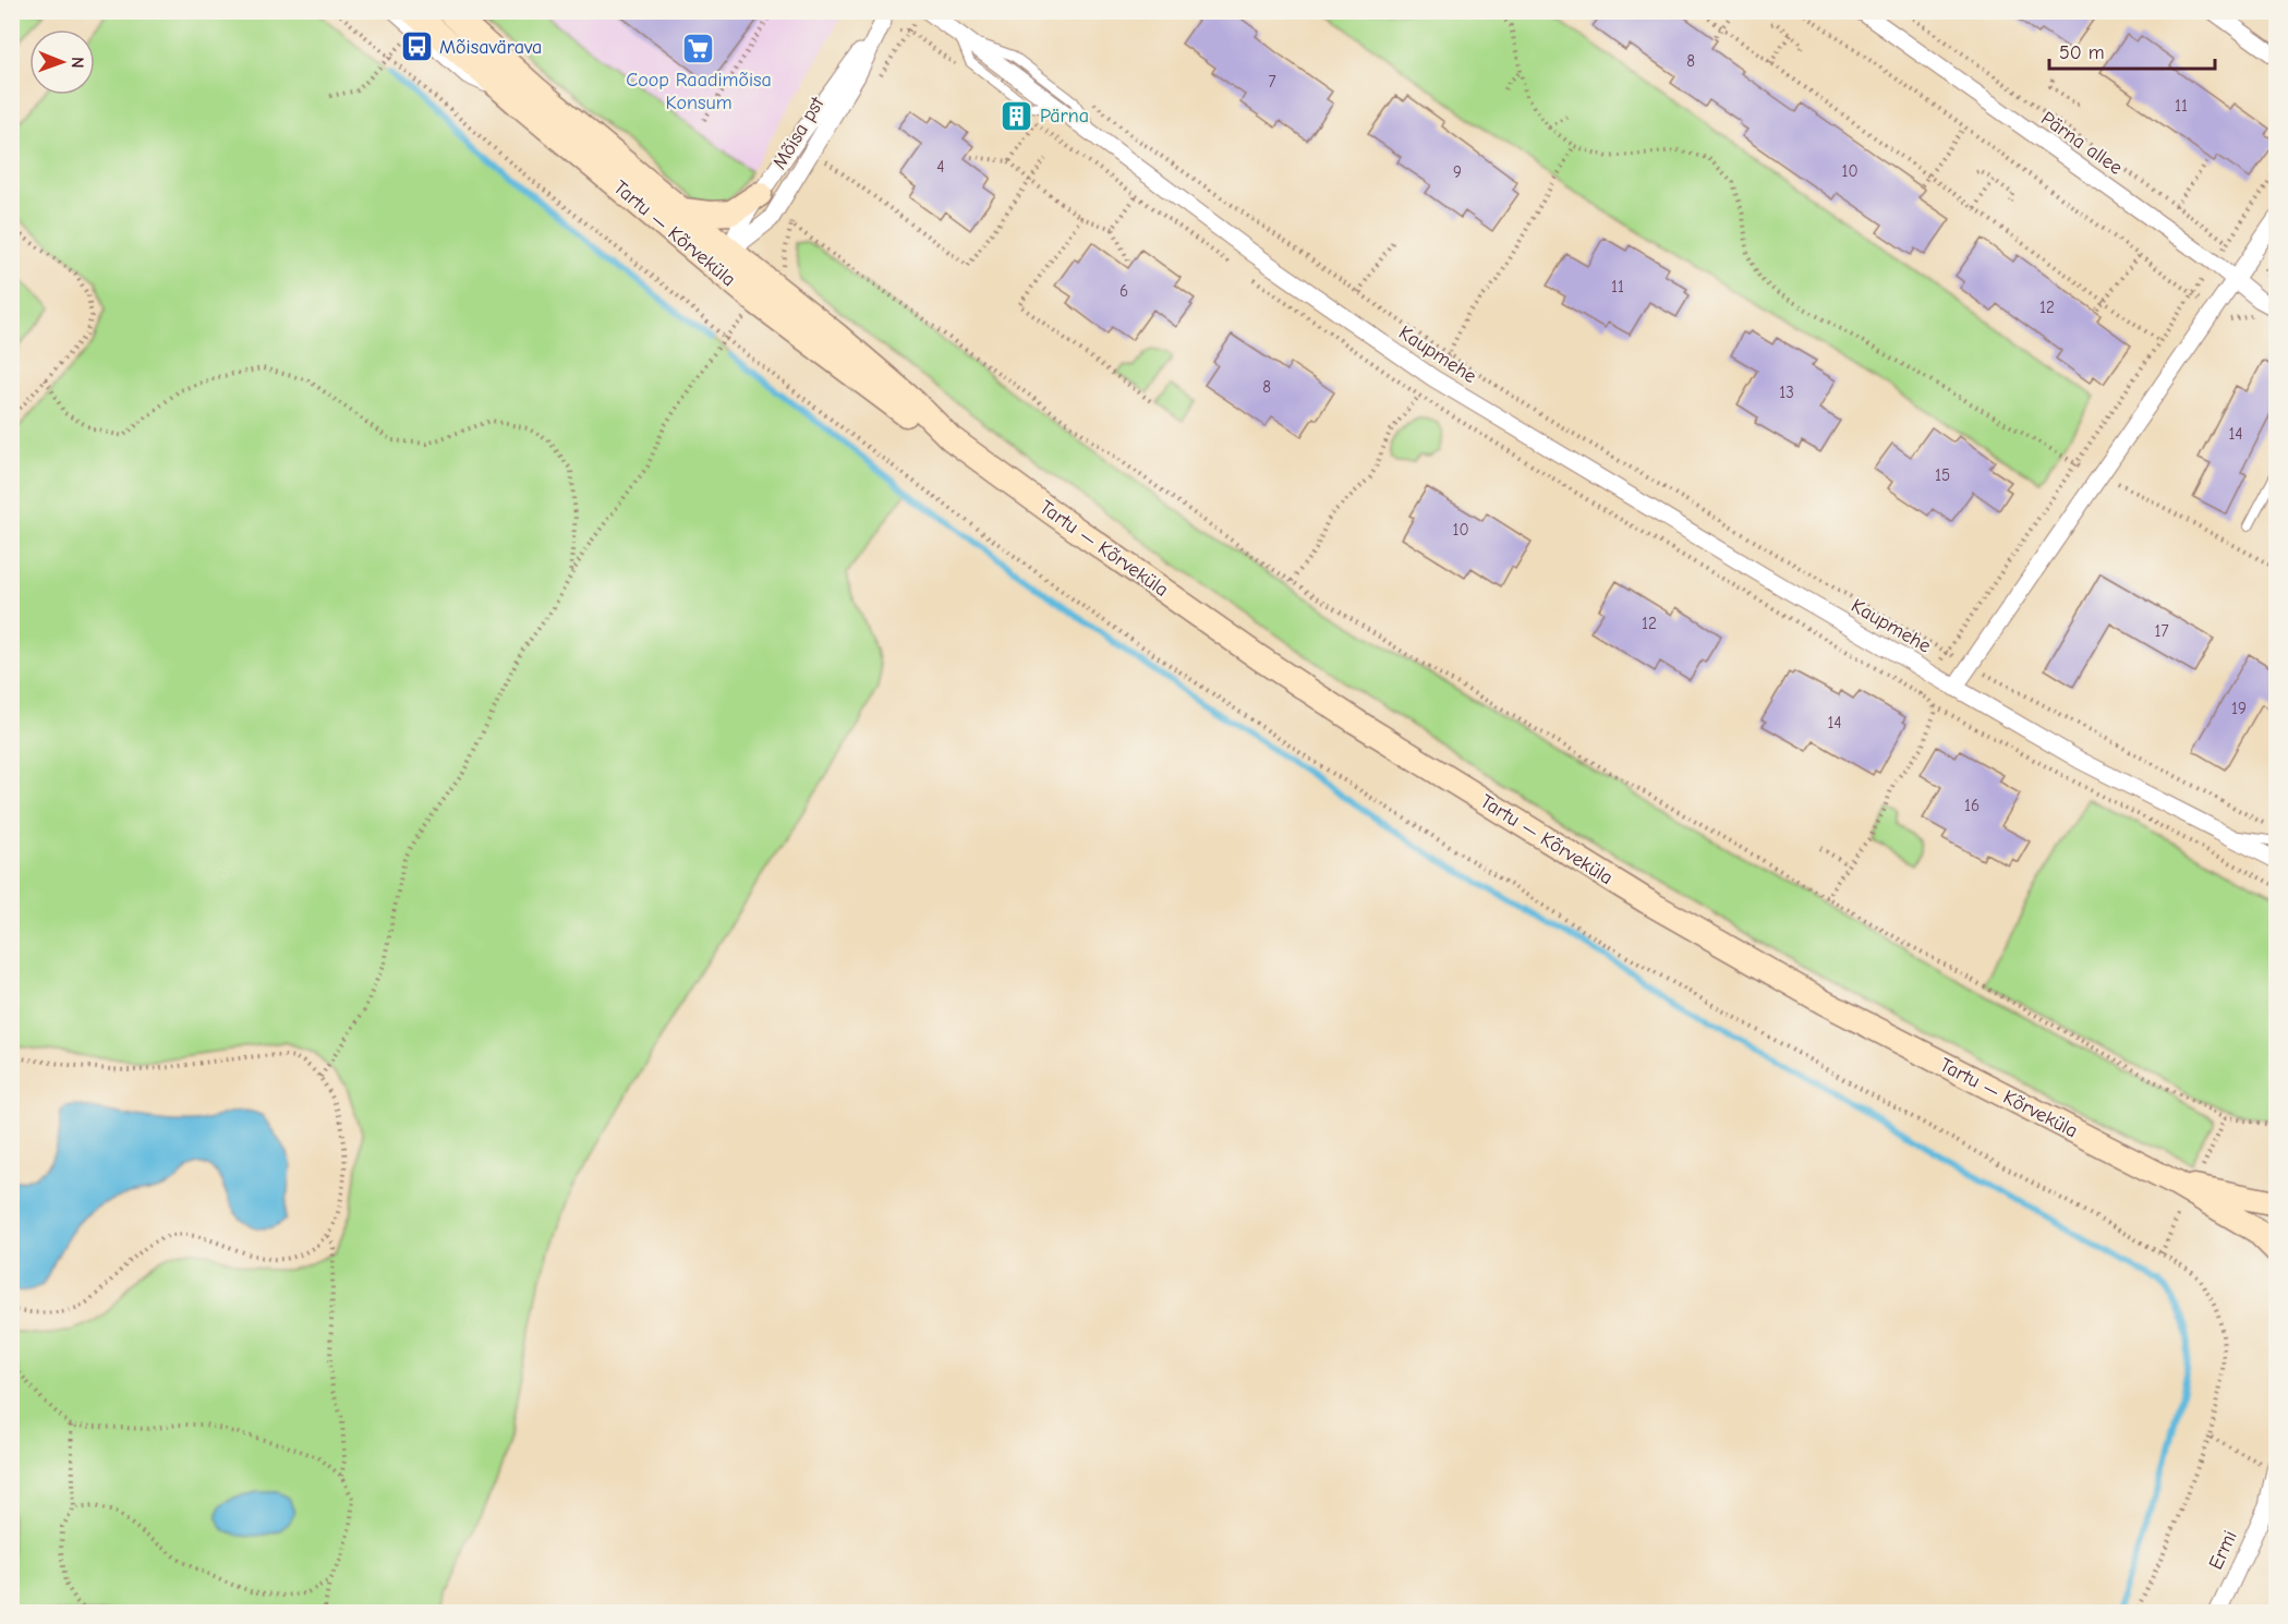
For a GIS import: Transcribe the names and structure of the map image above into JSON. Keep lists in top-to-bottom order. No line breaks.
{"streets":{"main road":["Tartu — Kõrveküla"],"street":["Mõisa pst","Pärna allee","Kaupmehe","Ermi"]},"crossings":[["Mõisa pst","Tartu — Kõrveküla"]],"places":{"bus stop":["Mõisavärava"],"supermarket":["Coop Raadimõisa Konsum"],"building":["Pärna"]},"house_numbers":["8","7","11","4","10","9","11","6","12","8","13","14","15","10","12","17","19","14","16"],"scale_bar":"50 m","north":"right"}
